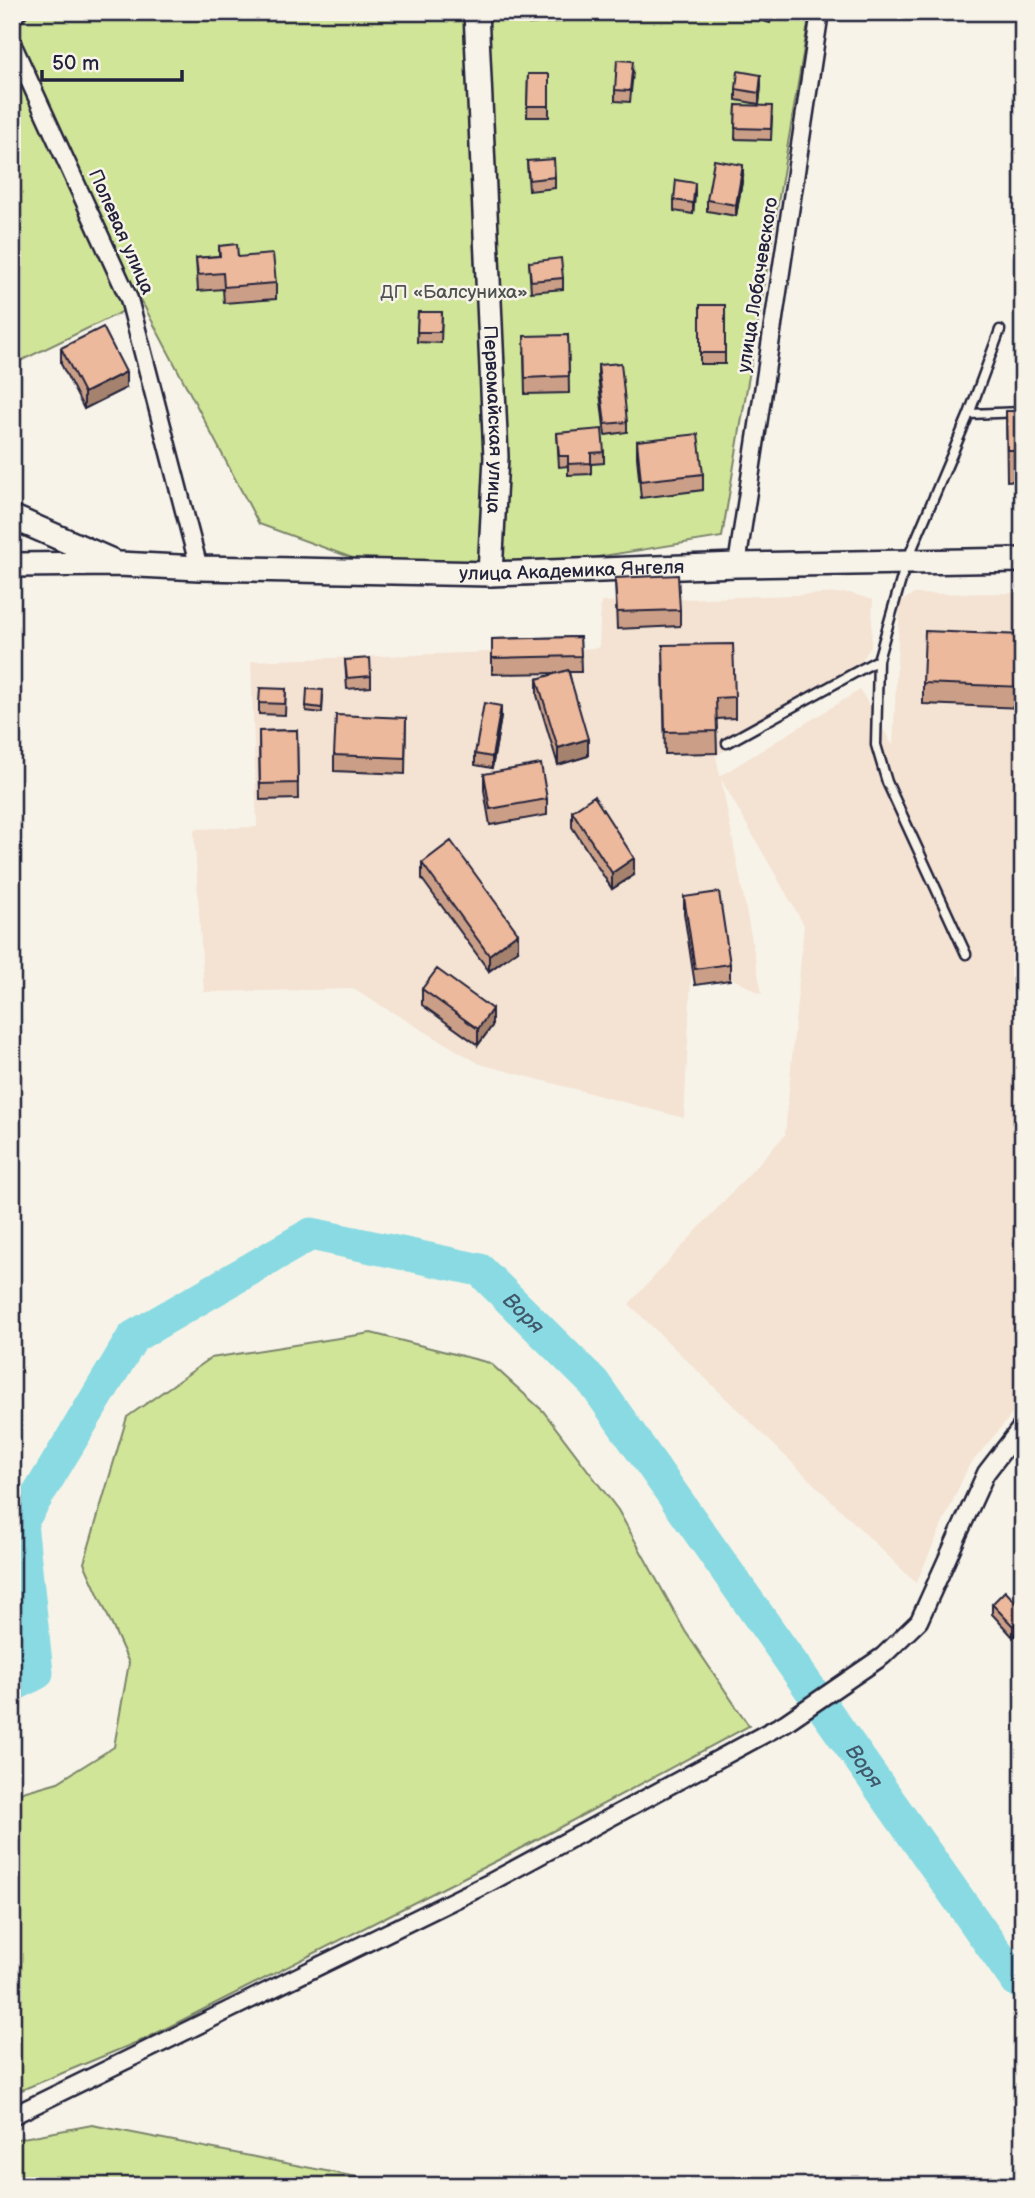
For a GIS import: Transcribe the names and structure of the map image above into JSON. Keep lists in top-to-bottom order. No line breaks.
{"streets":{"main road":["Первомайская улица","улица Академика Янгеля"],"street":["Полевая улица","улица Лобачевского"]},"crossings":[["Полевая улица","улица Академика Янгеля"],["улица Лобачевского","улица Академика Янгеля"],["Первомайская улица","улица Академика Янгеля"]],"water":["Воря"],"parks":["ДП «Балсуниха»"],"scale_bar":"50 m"}
